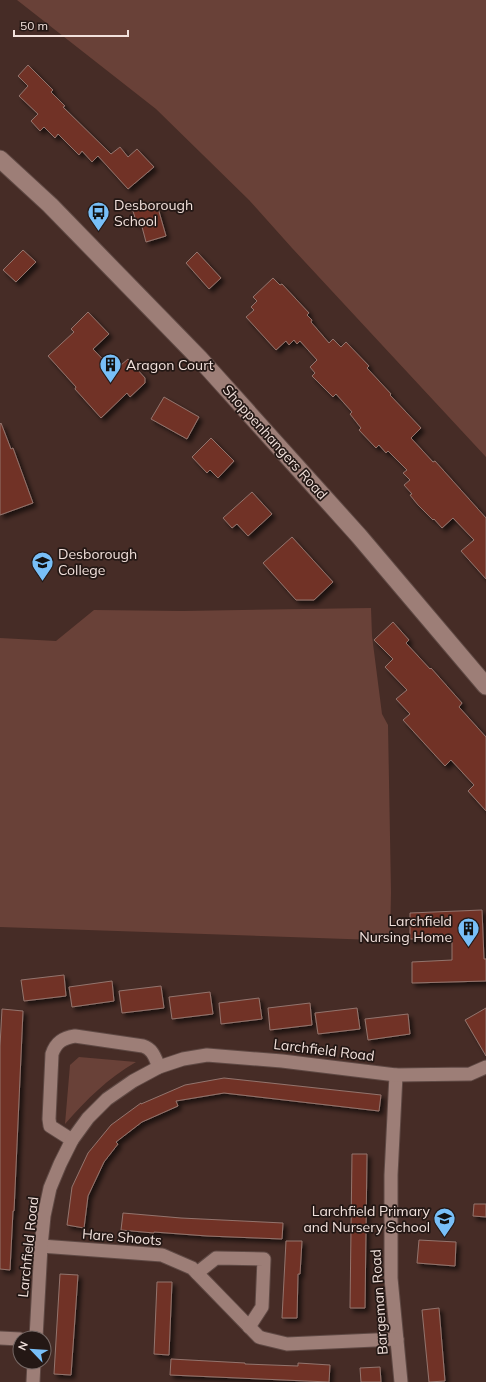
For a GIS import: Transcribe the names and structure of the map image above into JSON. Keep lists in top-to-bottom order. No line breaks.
{"streets":{"street":["Shoppenhangers Road","Larchfield Road","Hare Shoots","Bargeman Road"]},"crossings":[["Larchfield Road","Hare Shoots"],["Larchfield Road","Bargeman Road"],["Hare Shoots","Bargeman Road"]],"places":{"bus stop":["Desborough School"],"building":["Aragon Court","Larchfield Nursing Home"],"school or university":["Desborough College","Larchfield Primary and Nursery School"]},"scale_bar":"50 m","north":"top left"}
